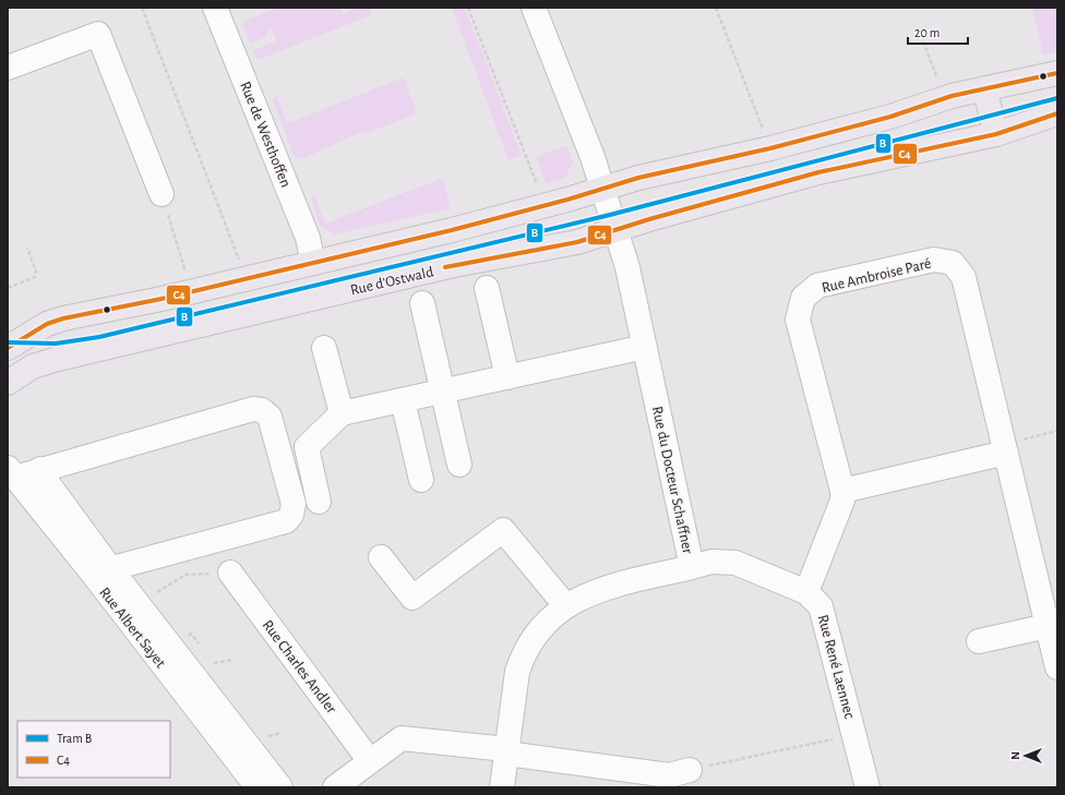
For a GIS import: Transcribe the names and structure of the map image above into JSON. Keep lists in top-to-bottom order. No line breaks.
{"streets":{"main road":["Rue d'Ostwald"],"street":["Rue de Westhoffen","Rue Ambroise Paré","Rue du Docteur Schaffner","Rue Albert Sayet","Rue Charles Andler","Rue René Laennec"]},"crossings":[["Rue Ambroise Paré","Rue René Laennec"],["Rue d'Ostwald","Rue du Docteur Schaffner"],["Rue du Docteur Schaffner","Rue René Laennec"]],"lines":["transit line C4","tram line B"],"legend":["Tram B","C4"],"scale_bar":"20 m","north":"left"}
